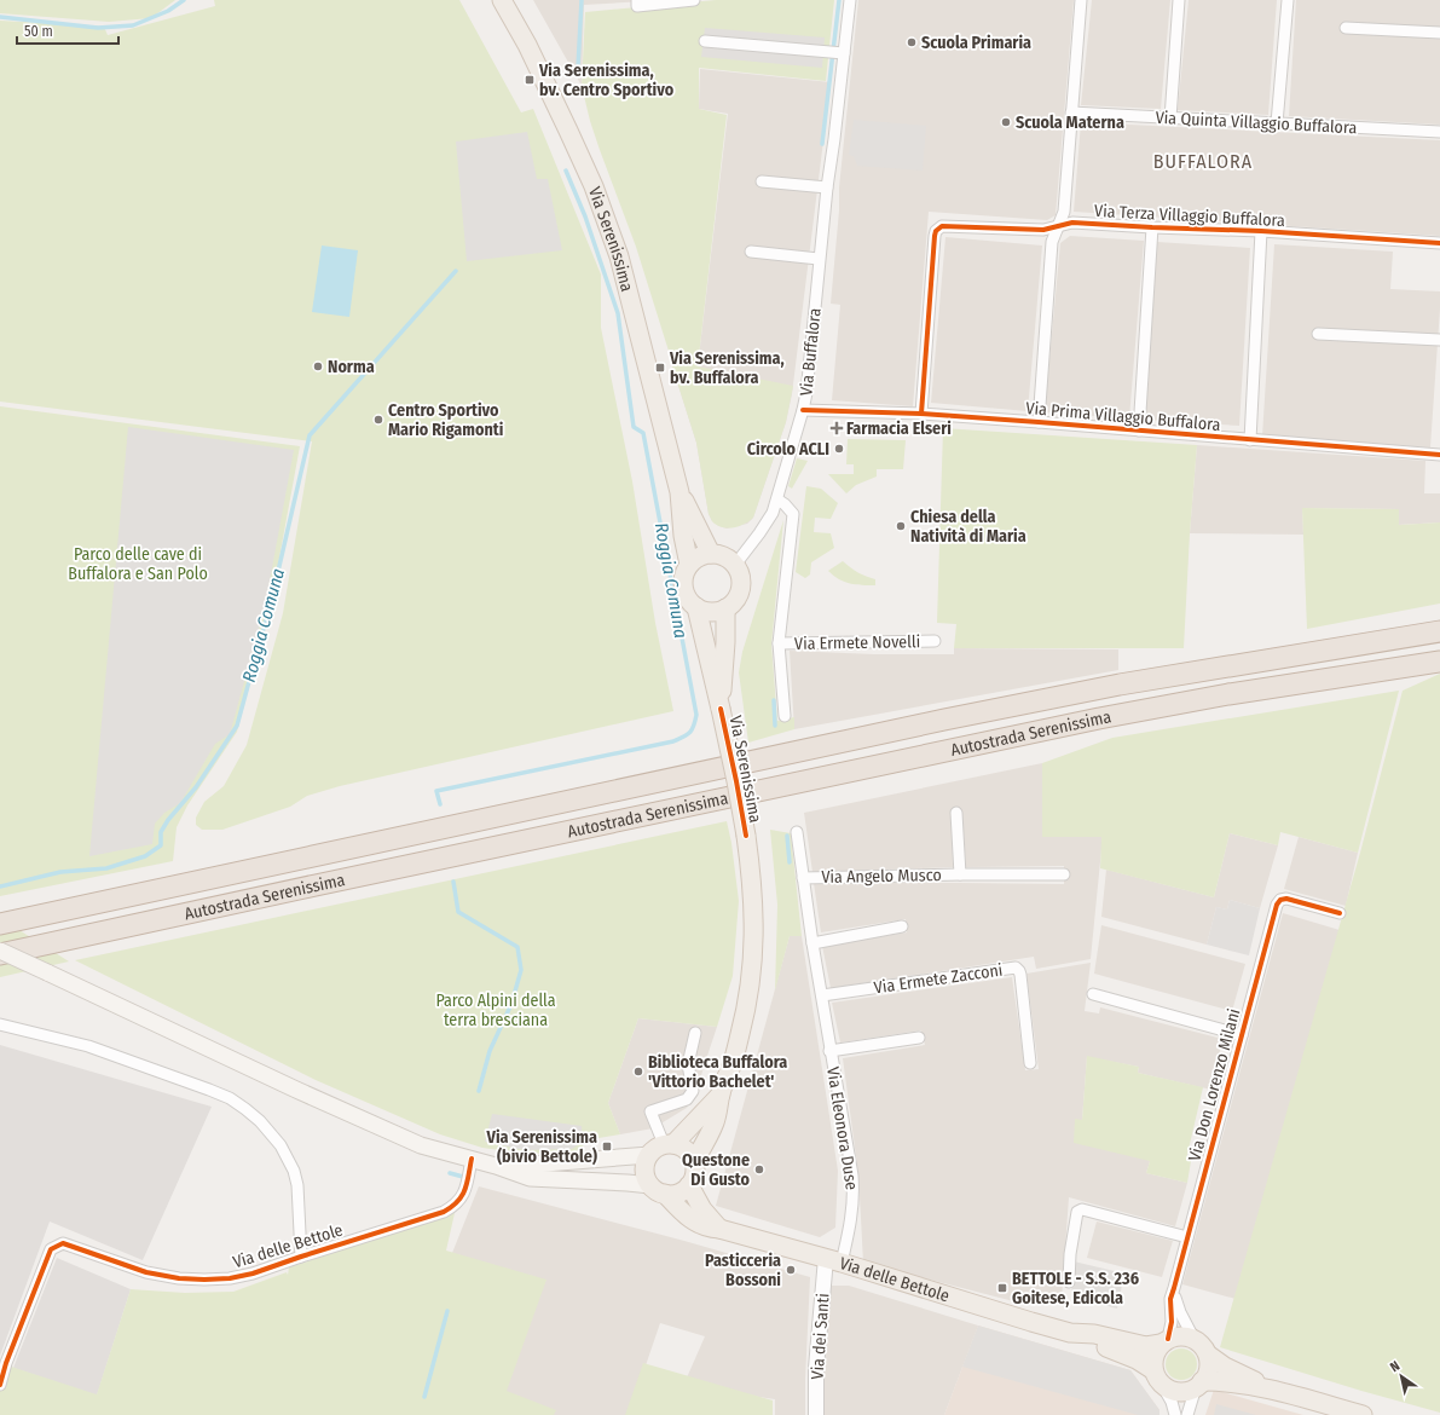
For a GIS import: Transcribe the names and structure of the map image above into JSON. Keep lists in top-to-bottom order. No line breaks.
{"streets":{"highway":["Autostrada Serenissima"],"main road":["Via Serenissima","Via delle Bettole"],"street":["Via Quinta Villaggio Buffalora","Via Terza Villaggio Buffalora","Via Buffalora","Via Prima Villaggio Buffalora","Via Ermete Novelli","Via Angelo Musco","Via Ermete Zacconi","Via Don Lorenzo Milani","Via Eleonora Duse","Via dei Santi"]},"crossings":[["Via Terza Villaggio Buffalora","Via Prima Villaggio Buffalora"],["Via Serenissima","Via Buffalora"],["Via Serenissima","Via delle Bettole"],["Via Buffalora","Via Prima Villaggio Buffalora"],["Via Angelo Musco","Via Eleonora Duse"],["Via Ermete Zacconi","Via Eleonora Duse"],["Via Don Lorenzo Milani","Via delle Bettole"],["Via Eleonora Duse","Via delle Bettole"],["Via Eleonora Duse","Via dei Santi"],["Via delle Bettole","Via dei Santi"]],"districts":["BUFFALORA"],"water":["Roggia Comuna"],"parks":["Parco delle cave di Buffalora e San Polo","Parco Alpini della terra bresciana"],"places":{"other":["Scuola Primaria","Scuola Materna","Norma","Centro Sportivo Mario Rigamonti","Circolo ACLI","Chiesa della Natività di Maria","Biblioteca Buffalora 'Vittorio Bachelet'","Questone Di Gusto","Pasticceria Bossoni"],"transit":["Via Serenissima, bv. Centro Sportivo","Via Serenissima, bv. Buffalora","Via Serenissima (bivio Bettole)","BETTOLE - S.S. 236 Goitese, Edicola"],"health":["Farmacia Elseri"]},"scale_bar":"50 m","north":"top left"}
